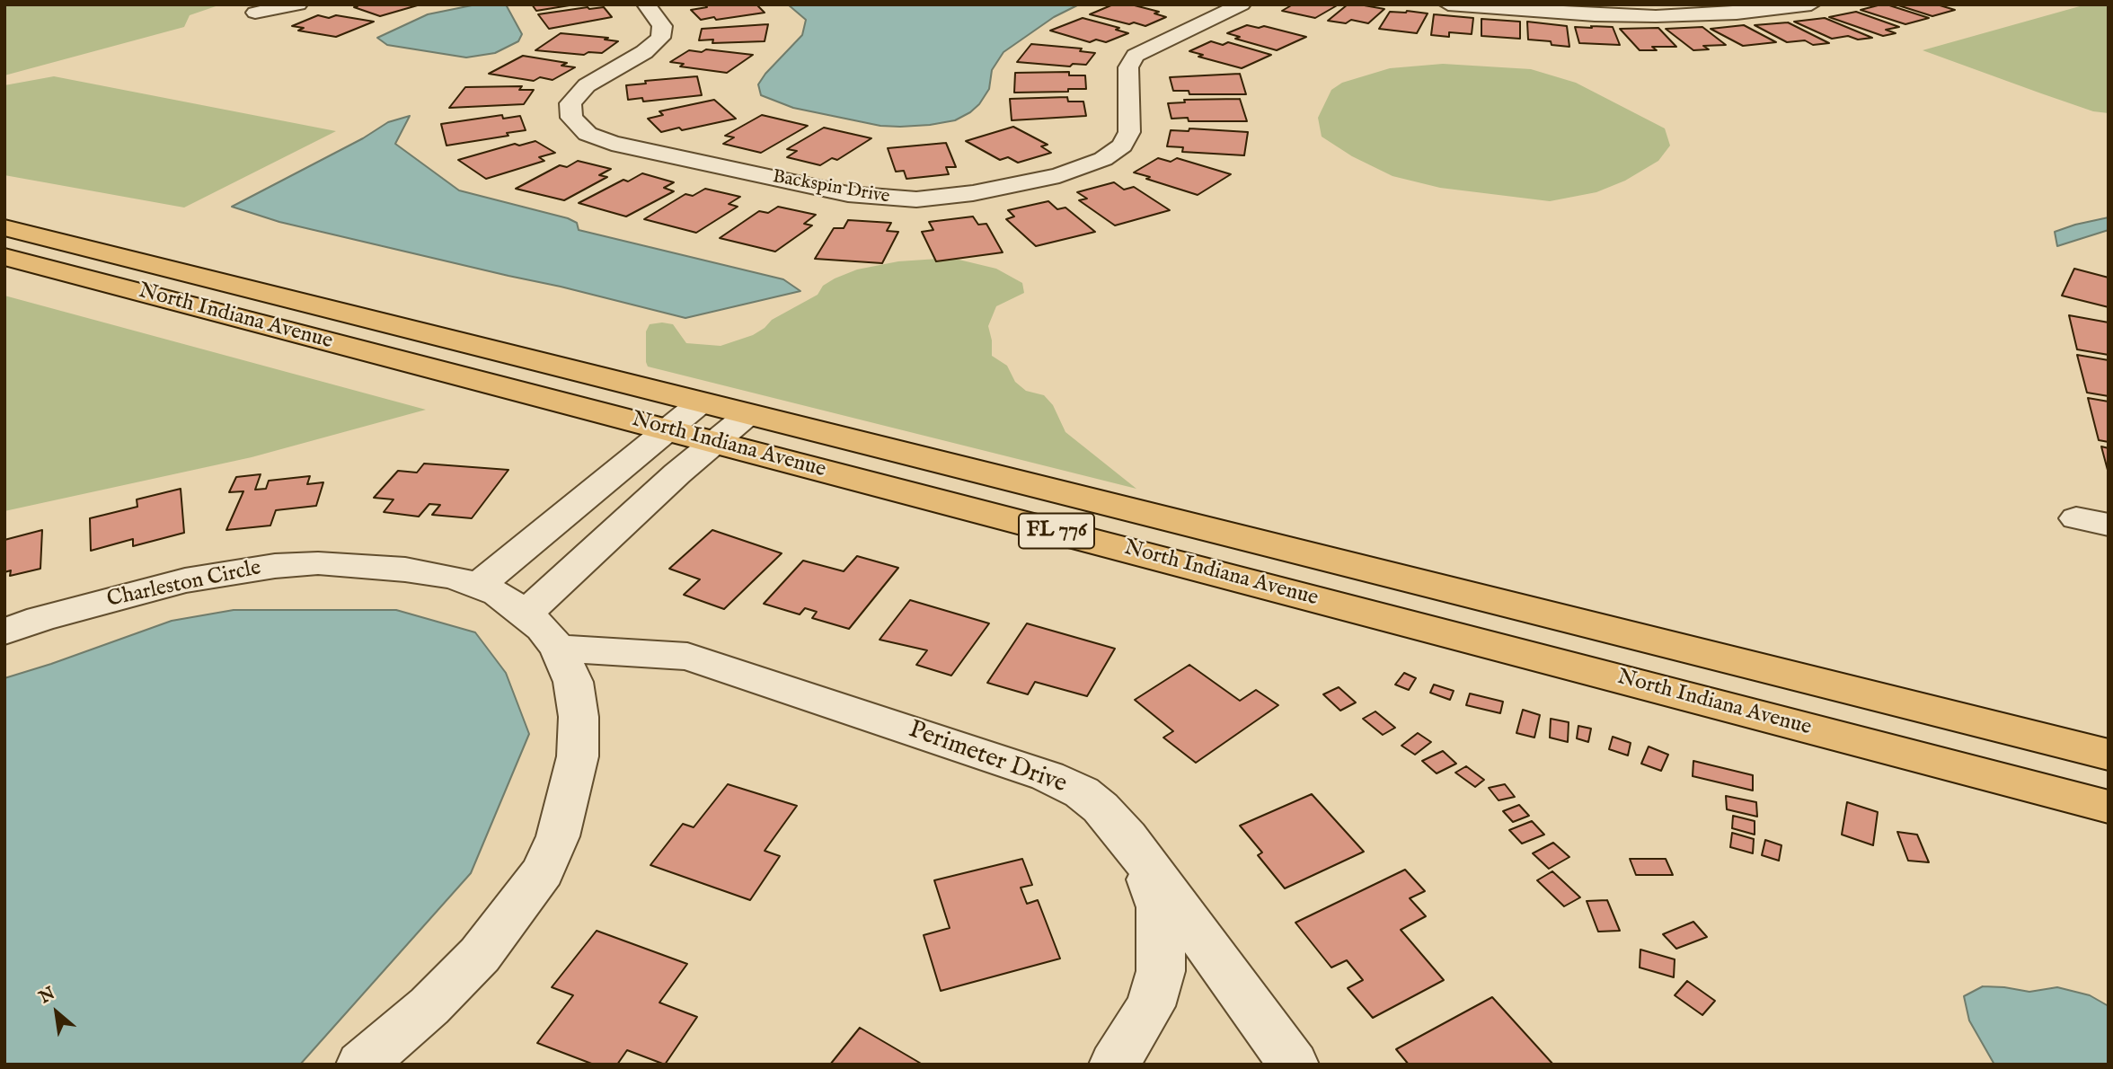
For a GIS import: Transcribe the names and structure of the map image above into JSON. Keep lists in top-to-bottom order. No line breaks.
{"streets":{"main road":["North Indiana Avenue","FL 776"],"street":["Backspin Drive","Charleston Circle","Perimeter Drive"]},"crossings":[["Charleston Circle","Perimeter Drive"]],"north":"top left"}
